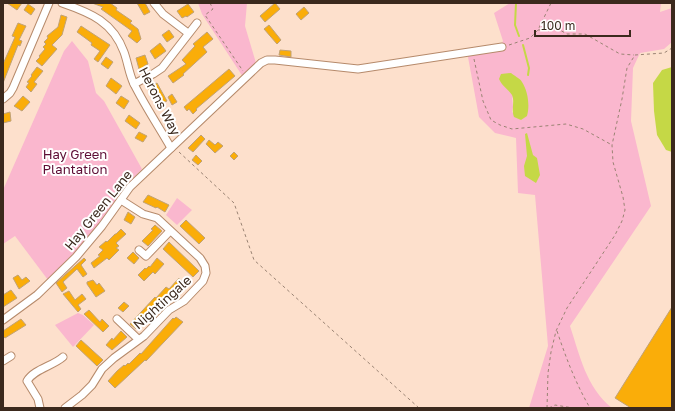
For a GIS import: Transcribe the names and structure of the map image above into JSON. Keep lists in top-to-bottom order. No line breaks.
{"streets":{"street":["Herons Way","Hay Green Lane","Nightingale"]},"crossings":[["Herons Way","Hay Green Lane"],["Hay Green Lane","Nightingale"]],"parks":["Hay Green Plantation"],"scale_bar":"100 m"}
